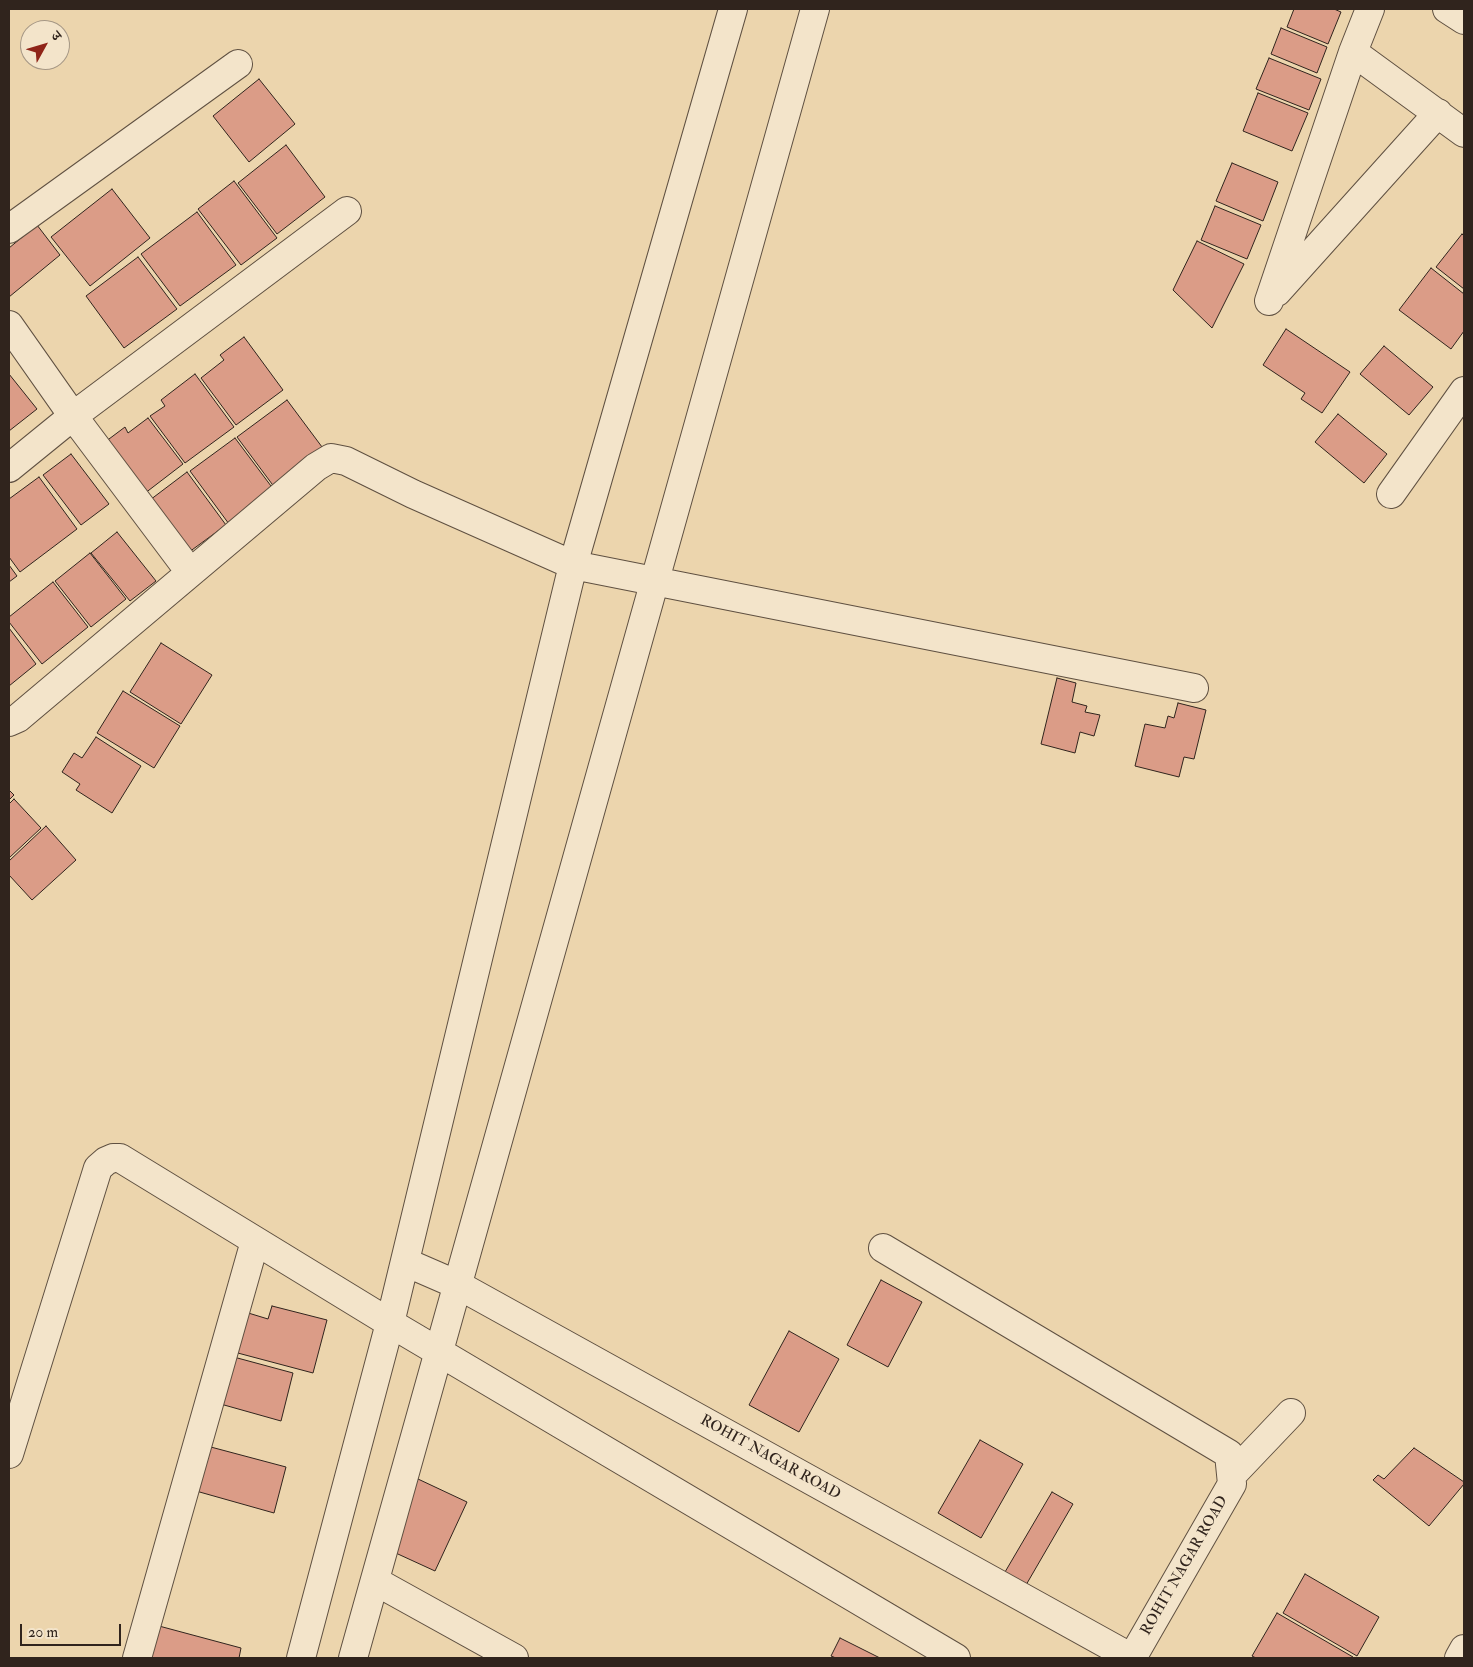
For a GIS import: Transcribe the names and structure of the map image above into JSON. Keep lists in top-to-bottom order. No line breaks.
{"streets":{"street":["ROHIT NAGAR ROAD"]},"scale_bar":"20 m","north":"top right"}
